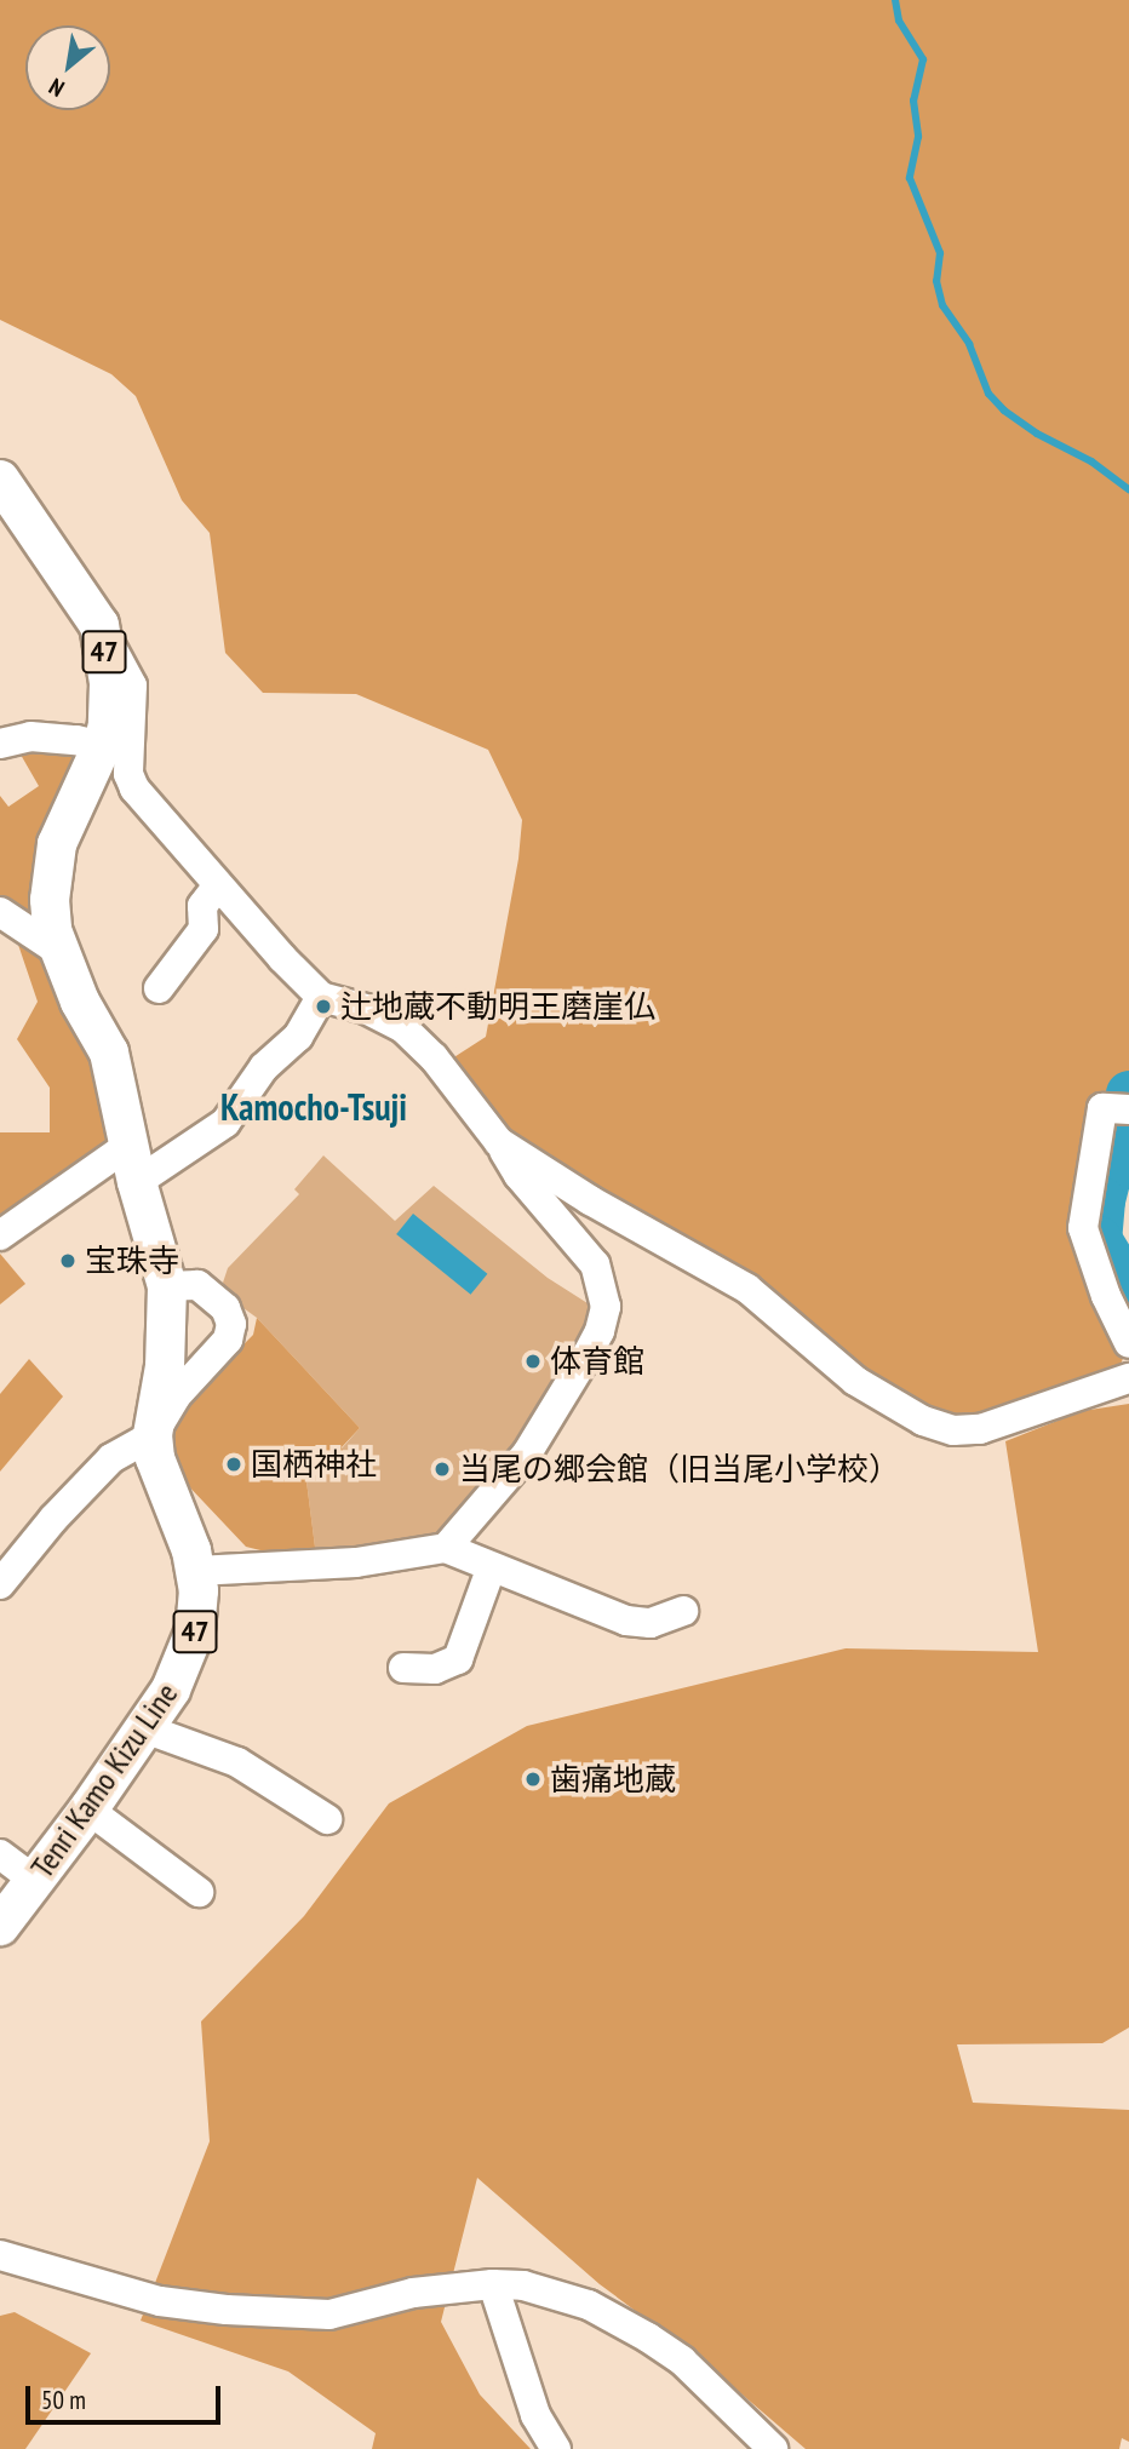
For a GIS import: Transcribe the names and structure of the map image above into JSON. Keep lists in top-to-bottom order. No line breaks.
{"streets":{"main road":["47","Tenri Kamo Kizu Line"]},"districts":["Kamocho-Tsuji"],"places":["辻地蔵不動明王磨崖仏","宝珠寺","体育館","国栖神社","当尾の郷会館（旧当尾小学校）","歯痛地蔵"],"scale_bar":"50 m","north":"bottom left"}
